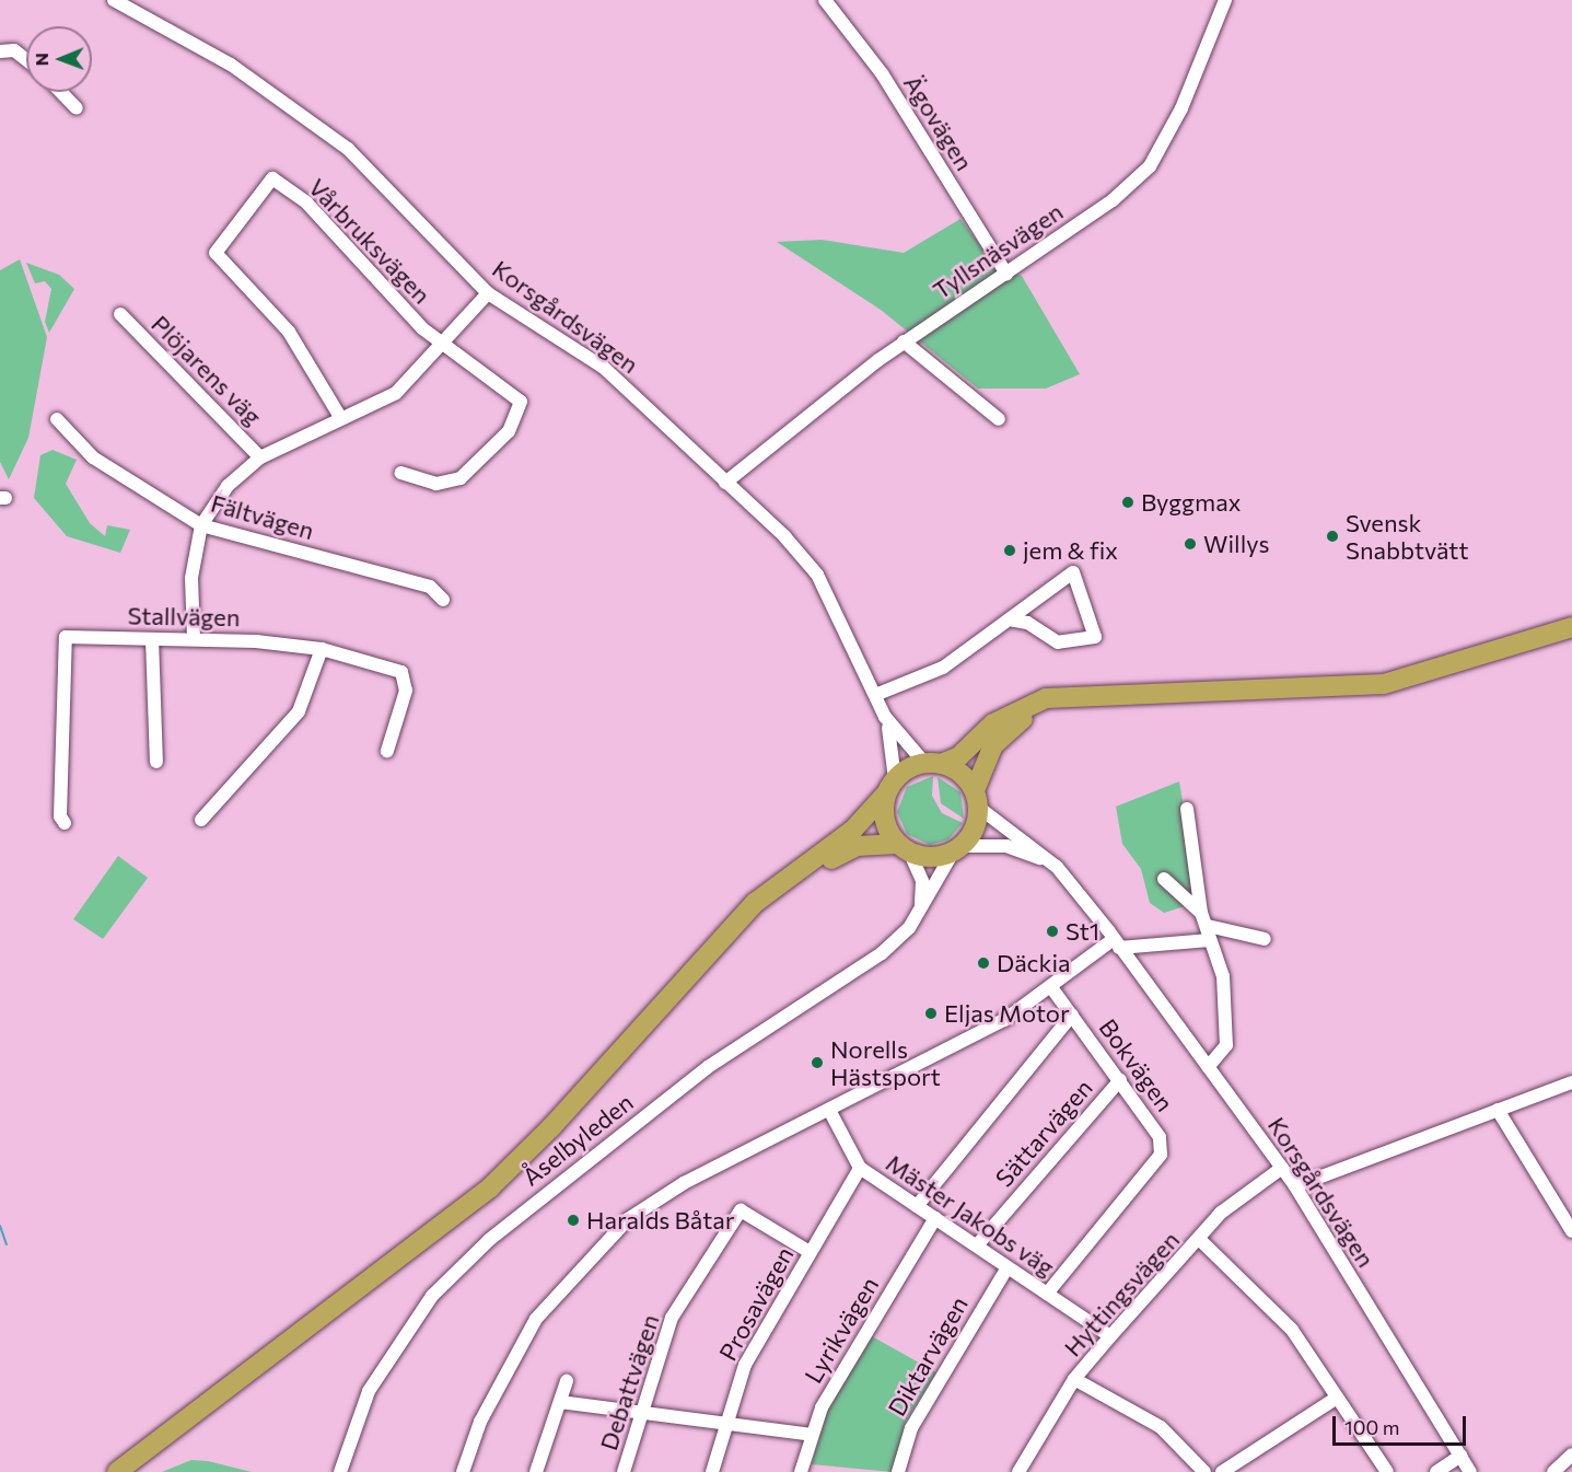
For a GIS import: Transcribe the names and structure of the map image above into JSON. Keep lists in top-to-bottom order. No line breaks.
{"streets":{"street":["Ägovägen","Vårbruksvägen","Tyllsnäsvägen","Korsgårdsvägen","Plöjarens väg","Fältvägen","Stallvägen","Bokvägen","Sättarvägen","Åselbyleden","Mäster Jakobs väg","Hyttingsvägen","Prosavägen","Lyrikvägen","Diktarvägen","Debattvägen"]},"crossings":[["Ägovägen","Tyllsnäsvägen"],["Tyllsnäsvägen","Korsgårdsvägen"],["Korsgårdsvägen","Åselbyleden"],["Korsgårdsvägen","Hyttingsvägen"],["Bokvägen","Sättarvägen"],["Bokvägen","Mäster Jakobs väg"],["Sättarvägen","Mäster Jakobs väg"],["Mäster Jakobs väg","Hyttingsvägen"],["Mäster Jakobs väg","Prosavägen"],["Mäster Jakobs väg","Lyrikvägen"],["Mäster Jakobs väg","Diktarvägen"],["Prosavägen","Debattvägen"]],"places":["Byggmax","Svensk Snabbtvätt","Willys","jem & fix","St1","Däckia","Eljas Motor","Norells Hästsport","Haralds Båtar"],"scale_bar":"100 m","north":"left"}
